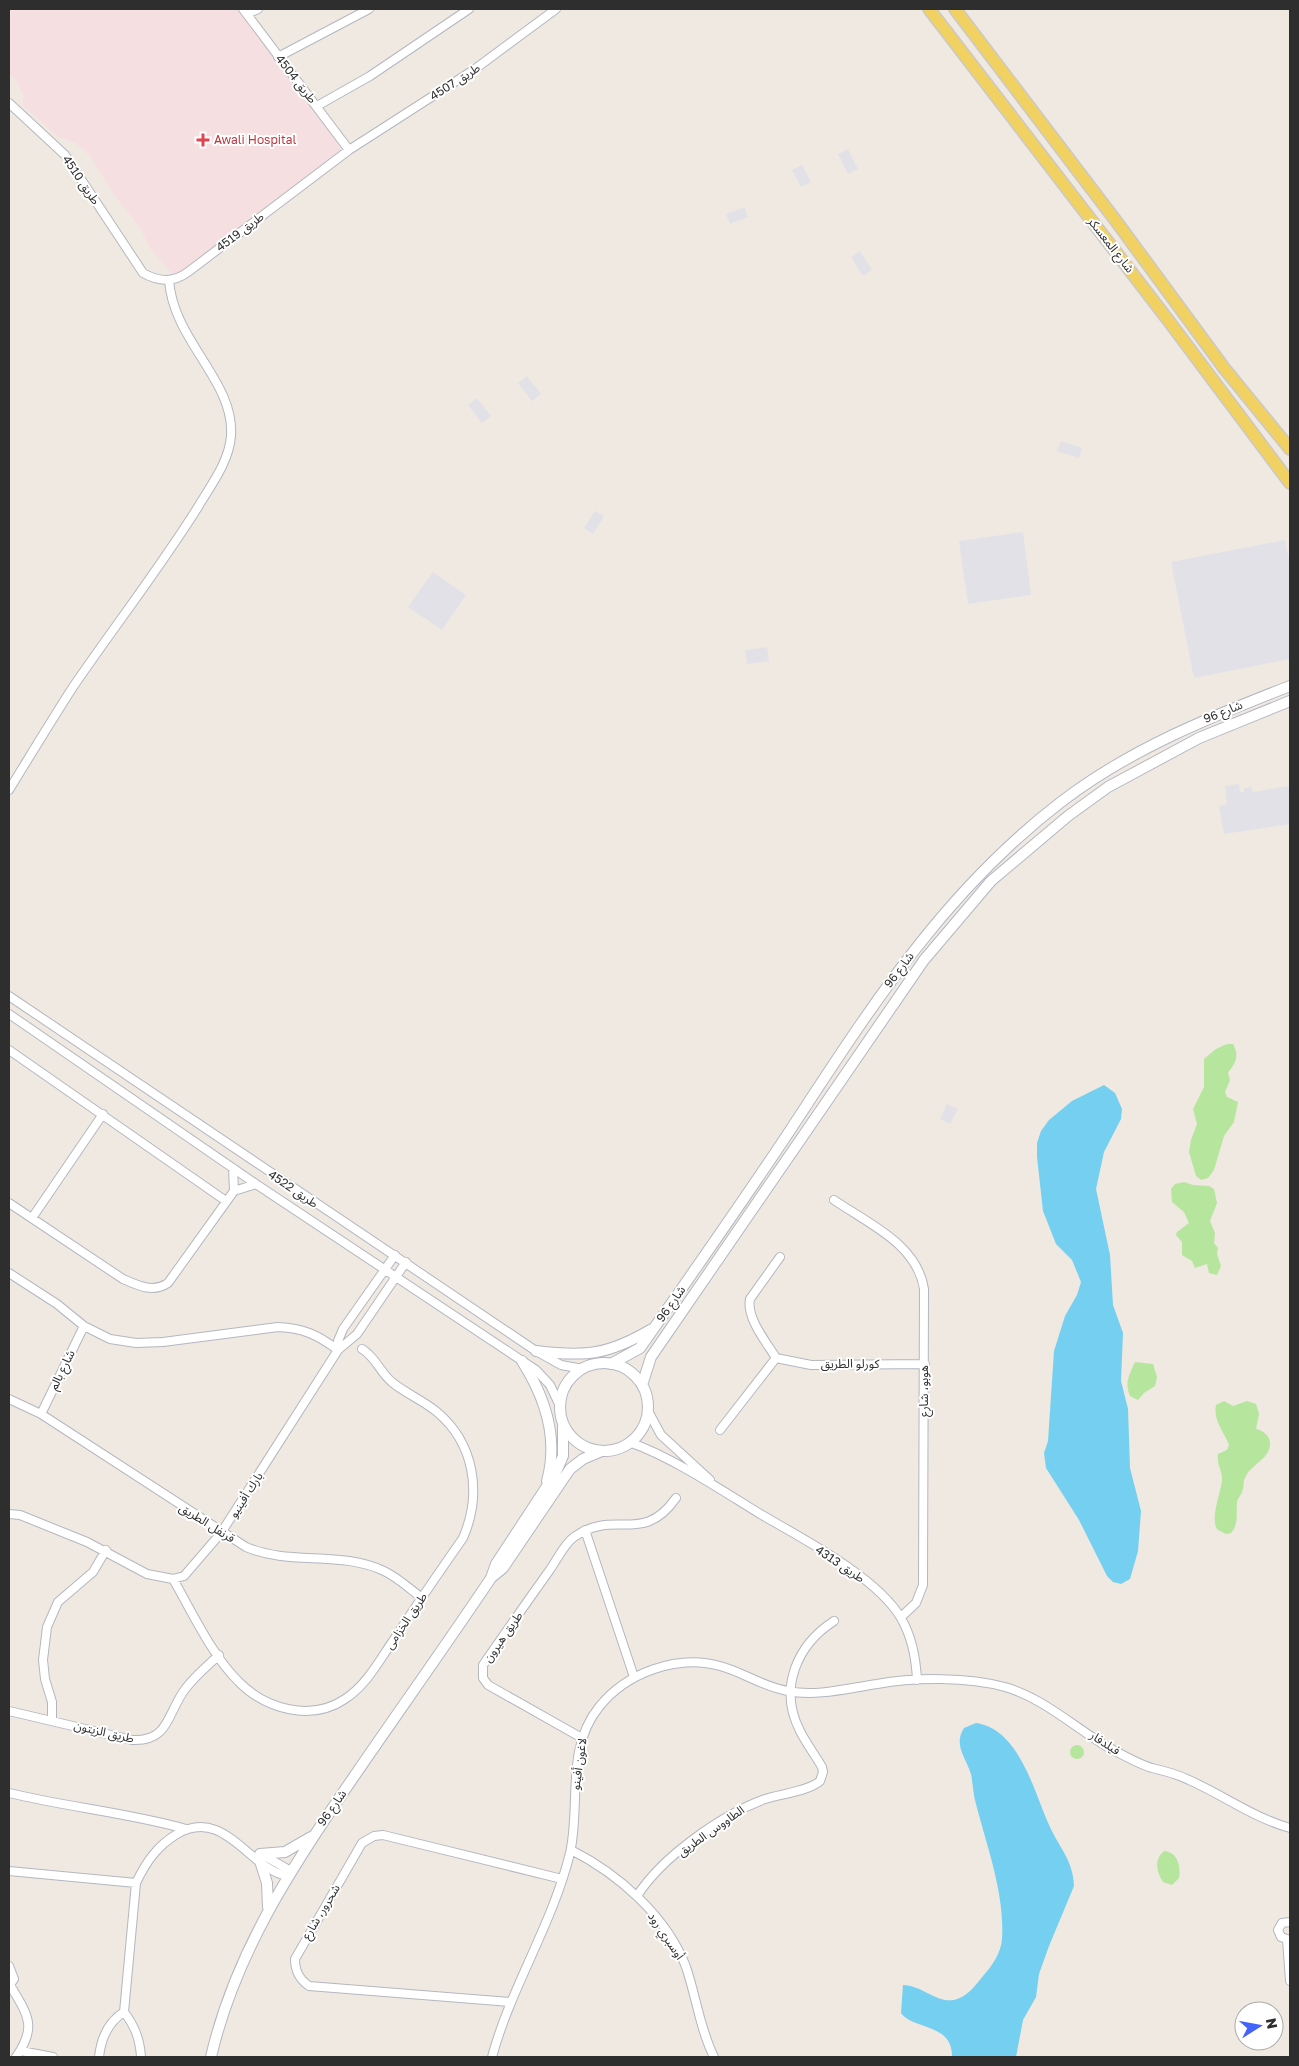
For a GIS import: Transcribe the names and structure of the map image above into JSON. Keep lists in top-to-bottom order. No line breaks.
{"streets":{"main road":["شارع المعسكر"],"street":["طريق 4504","طريق 4507","طريق 4510","طريق 4519","شارع 96","طريق 4522","كورلو الطريق","شارع بالم","هوبو، شارع","بارك أفينيو","قرنفل الطريق","طريق 4313","طريق الخزامى","طريق هيرون","طريق الزيتون","فيلدفار","لاغون أفينو","الطاووس الطريق","شحرور، شارع","أوسبري رود"]},"crossings":[["طريق 4504","طريق 4507"],["طريق 4504","طريق 4519"],["طريق 4507","طريق 4519"],["طريق 4510","طريق 4519"],["شارع 96","طريق 4522"],["شارع 96","طريق 4313"],["طريق 4522","بارك أفينيو"],["طريق 4522","طريق 4313"],["كورلو الطريق","هوبو، شارع"],["شارع بالم","قرنفل الطريق"],["هوبو، شارع","طريق 4313"],["بارك أفينيو","قرنفل الطريق"],["بارك أفينيو","طريق الخزامى"],["قرنفل الطريق","طريق الخزامى"],["طريق 4313","فيلدفار"],["طريق 4313","لاغون أفينو"],["طريق الخزامى","طريق الزيتون"],["طريق هيرون","لاغون أفينو"],["فيلدفار","لاغون أفينو"],["لاغون أفينو","الطاووس الطريق"],["لاغون أفينو","شحرور، شارع"],["لاغون أفينو","أوسبري رود"],["الطاووس الطريق","أوسبري رود"]],"places":{"health":["Awali Hospital"]},"north":"right"}
